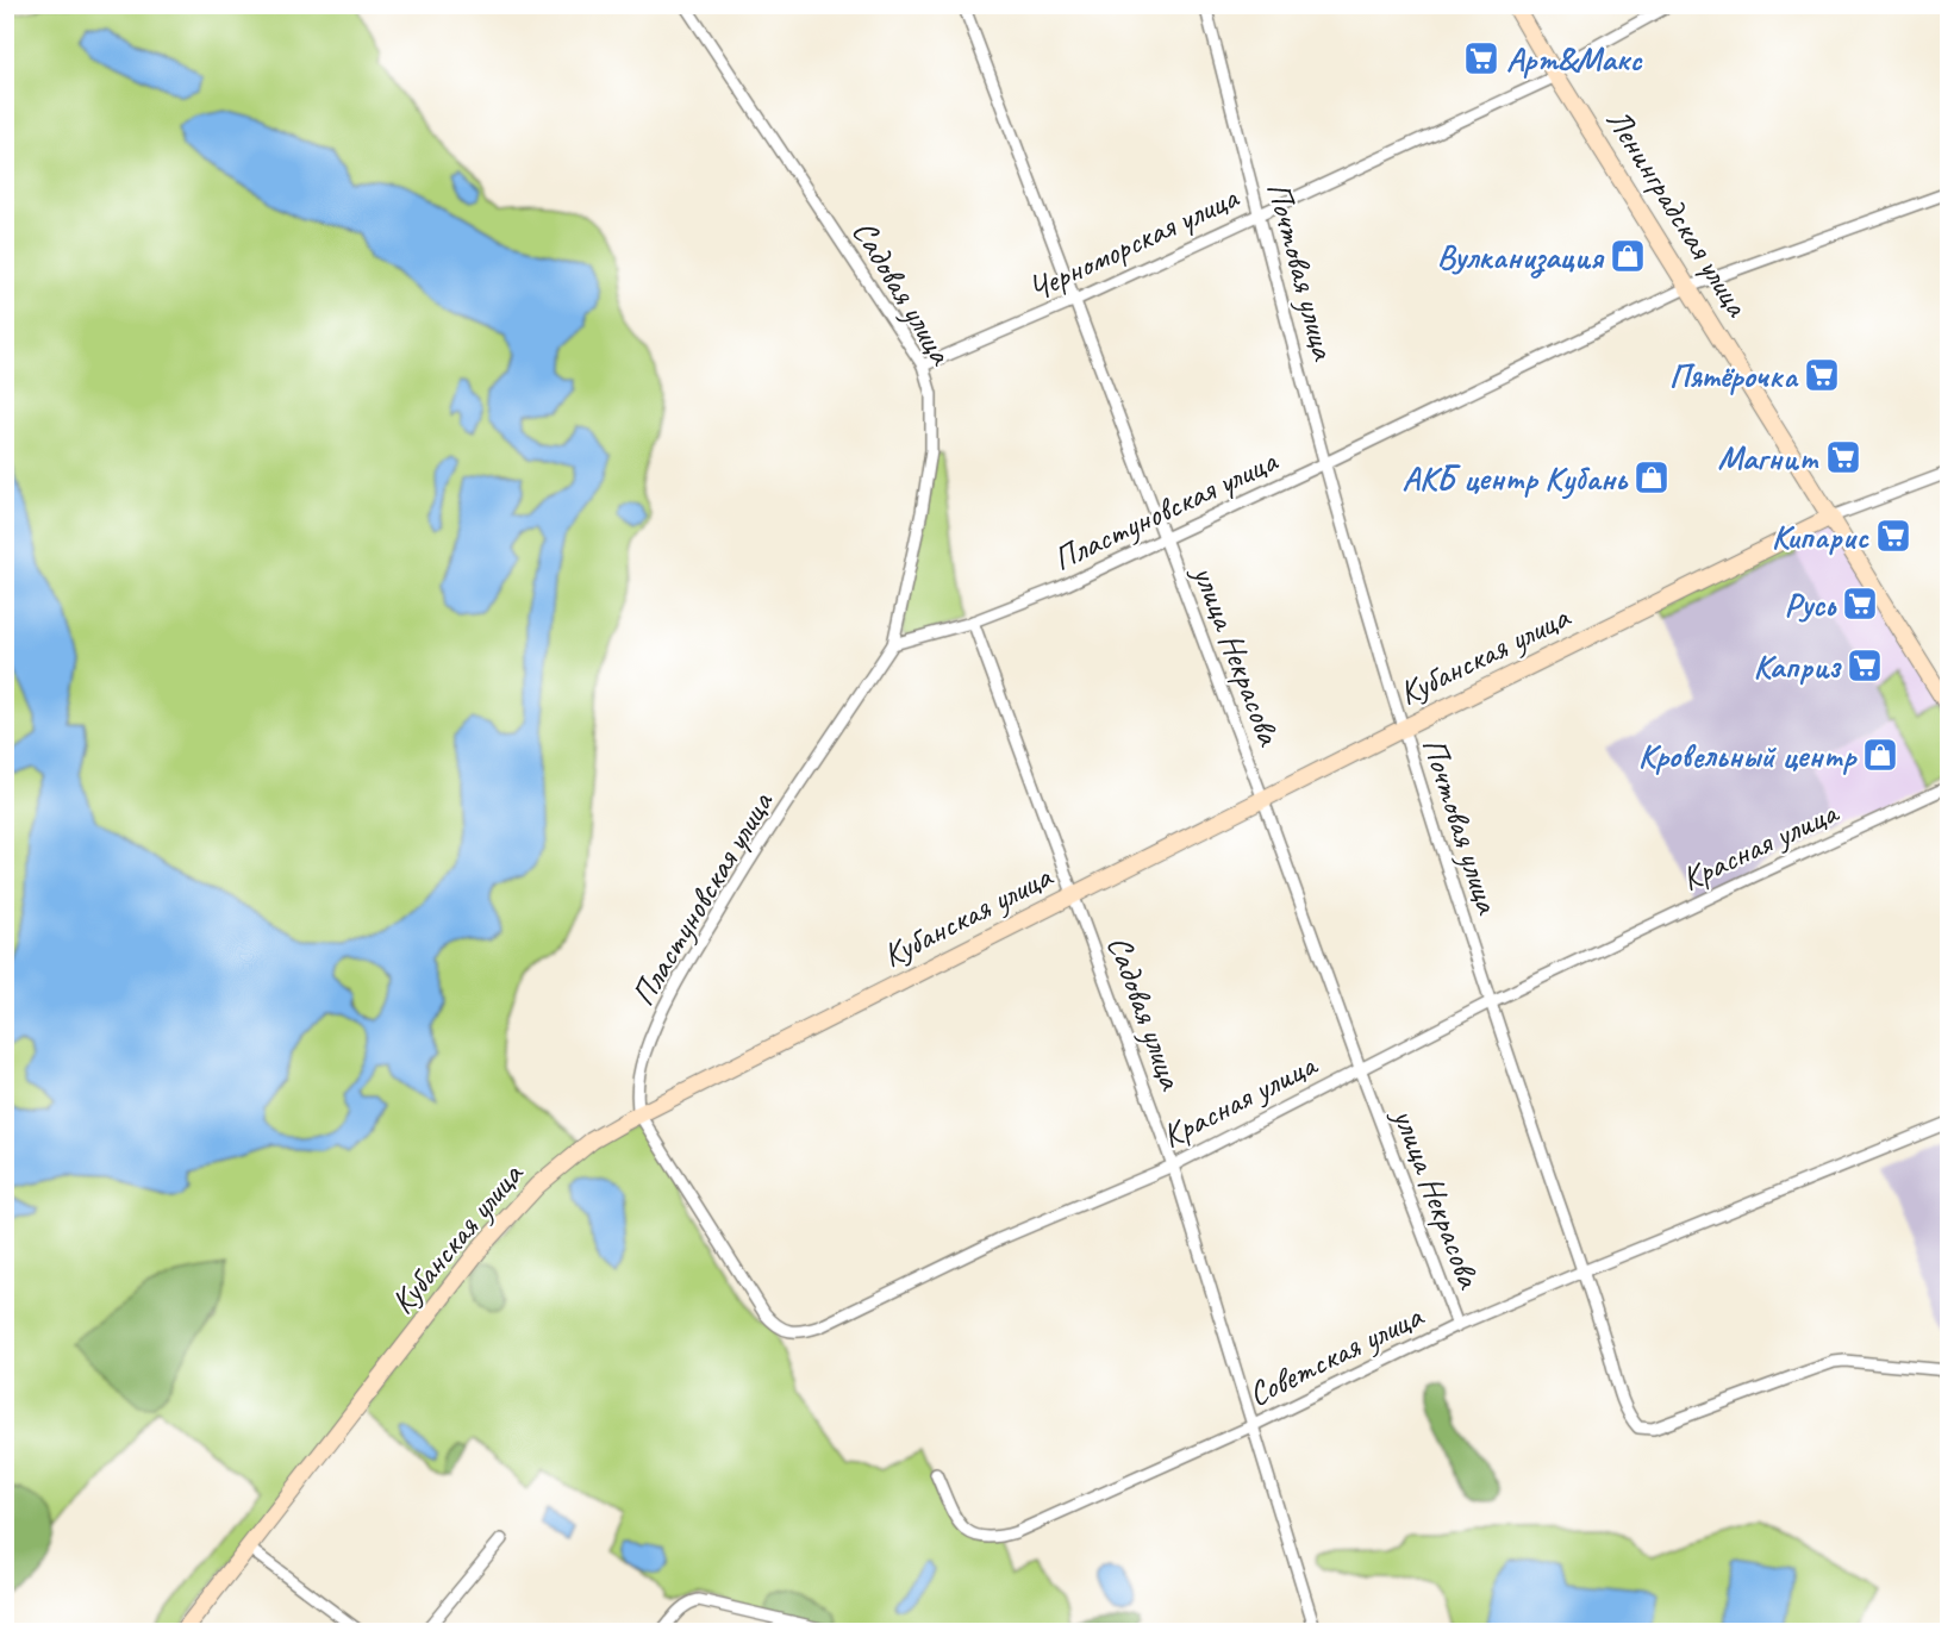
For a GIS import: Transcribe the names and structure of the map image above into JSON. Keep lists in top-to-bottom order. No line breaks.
{"streets":{"street":["Ленинградская улица","Черноморская улица","Почтовая улица","Садовая улица","Пластуновская улица","улица Некрасова","Кубанская улица","Красная улица","Советская улица"]},"crossings":[["Ленинградская улица","Черноморская улица"],["Ленинградская улица","Пластуновская улица"],["Ленинградская улица","Кубанская улица"],["Черноморская улица","Почтовая улица"],["Черноморская улица","Садовая улица"],["Черноморская улица","улица Некрасова"],["Почтовая улица","Пластуновская улица"],["Почтовая улица","Кубанская улица"],["Почтовая улица","Красная улица"],["Почтовая улица","Советская улица"],["Садовая улица","Пластуновская улица"],["Садовая улица","Кубанская улица"],["Садовая улица","Красная улица"],["Садовая улица","Советская улица"],["Пластуновская улица","улица Некрасова"],["Пластуновская улица","Кубанская улица"],["Пластуновская улица","Красная улица"],["улица Некрасова","Кубанская улица"],["улица Некрасова","Красная улица"],["улица Некрасова","Советская улица"],["Кубанская улица","Красная улица"]],"places":{"supermarket":["Арт&Макс","Пятёрочка","Магнит","Кипарис","Русь","Каприз"],"shop":["Вулканизация","АКБ центр Кубань","Кровельный центр"]}}
